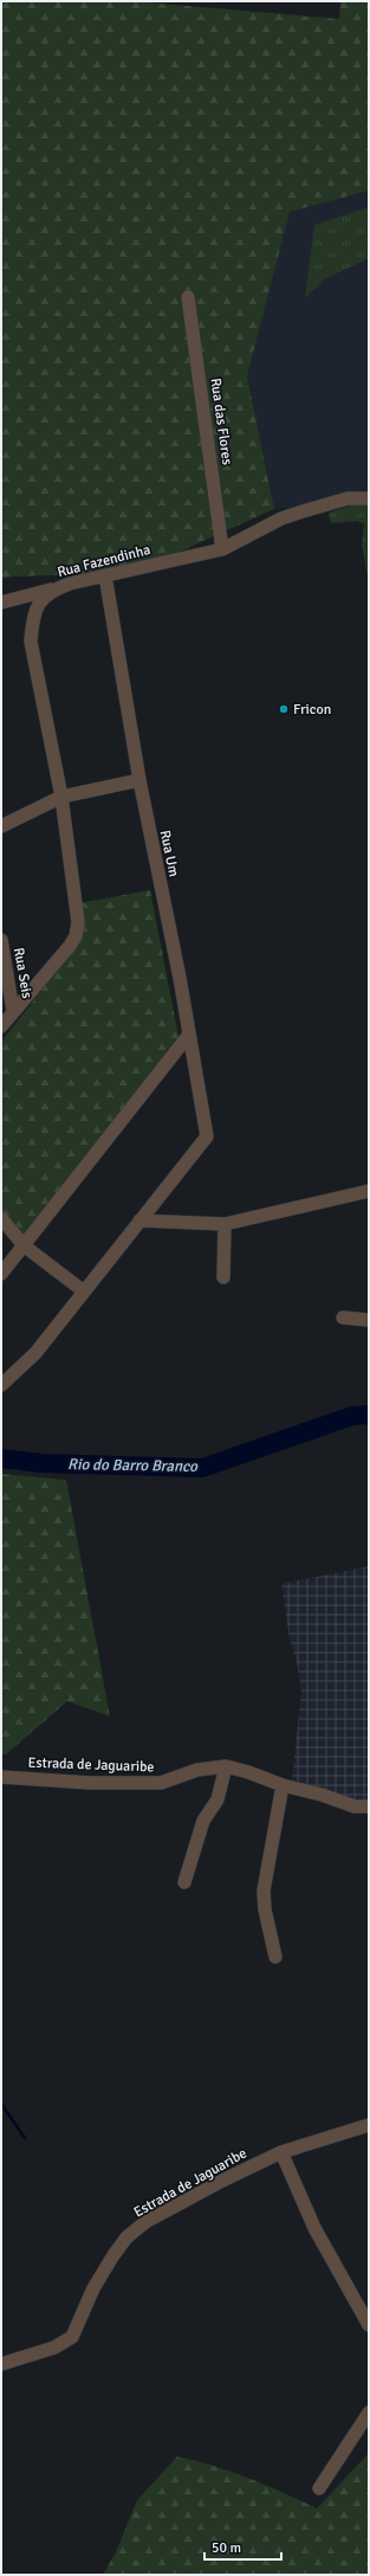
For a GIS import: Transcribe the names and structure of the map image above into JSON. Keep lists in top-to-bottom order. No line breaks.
{"streets":{"street":["Rua das Flores","Rua Fazendinha","Rua Um","Rua Seis","Estrada de Jaguaribe"]},"crossings":[["Rua das Flores","Rua Fazendinha"],["Rua Fazendinha","Rua Um"],["Rua Fazendinha","Rua Seis"]],"water":["Rio do Barro Branco"],"places":["Fricon"],"scale_bar":"50 m"}
